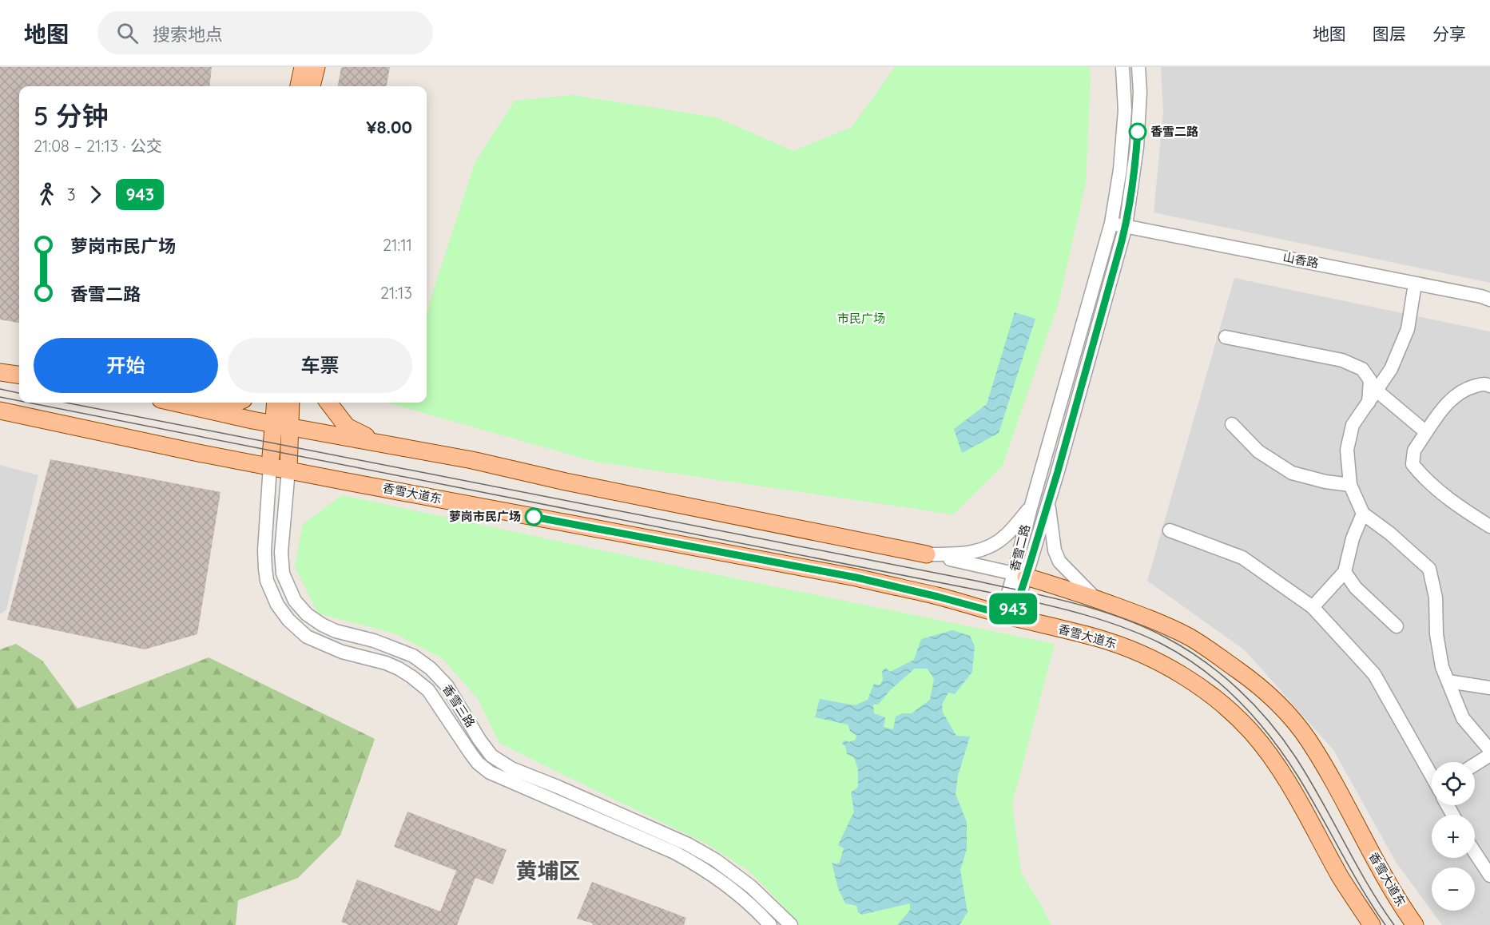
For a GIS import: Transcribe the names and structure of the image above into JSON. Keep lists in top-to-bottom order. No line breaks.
{"streets":{"main road":["香雪大道东","香雪三路"],"street":["山香路","香雪二路"]},"crossings":[["山香路","香雪二路"],["香雪大道东","香雪二路"],["香雪大道东","香雪三路"]],"districts":["黄埔区"],"parks":["市民广场"],"places":["香雪二路","萝岗市民广场"],"lines":["bus line 943"],"page":{"header":"地图","search":"搜索地点","nav":["地图","图层","分享"],"on_map":"943","heading":["5 分钟","21:08 – 21:13 · 公交","¥8.00"],"legs":["3","943"],"list":[{"name":"萝岗市民广场","value":"21:11"},{"name":"香雪二路","value":"21:13"}],"buttons":["开始","车票"],"map_buttons":["+","−"]}}
